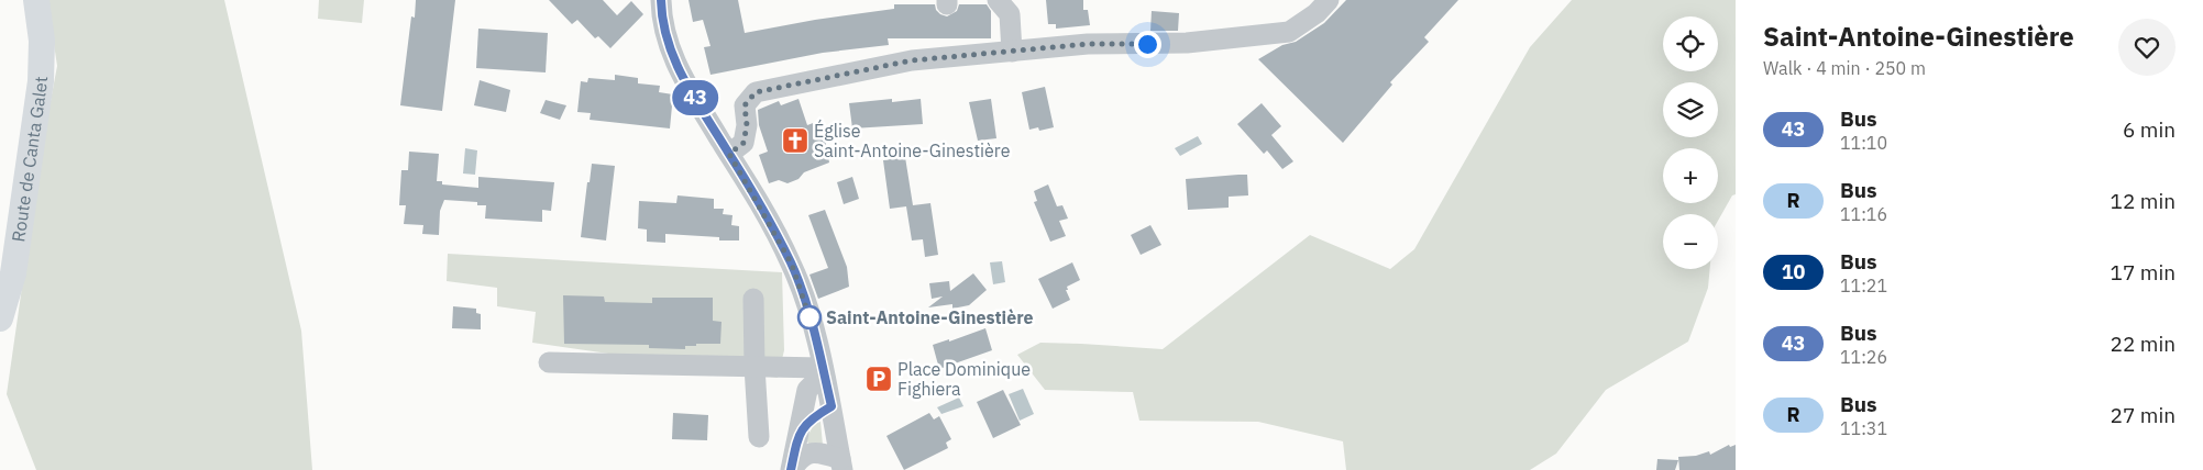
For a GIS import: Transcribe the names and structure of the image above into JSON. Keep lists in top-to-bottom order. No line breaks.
{"streets":{"main road":["Route de Canta Galet"]},"places":{"church":["Église Saint-Antoine-Ginestière"],"other":["Saint-Antoine-Ginestière"],"parking":["Place Dominique Fighiera"]},"lines":["bus line 43"],"page":{"on_map":"43","heading":["Saint-Antoine-Ginestière","Walk · 4 min · 250 m"],"map_buttons":["+","−"],"list":[{"mark":"43","name":"Bus","note":"11:10","value":"6 min"},{"mark":"R","name":"Bus","note":"11:16","value":"12 min"},{"mark":"10","name":"Bus","note":"11:21","value":"17 min"},{"mark":"43","name":"Bus","note":"11:26","value":"22 min"},{"mark":"R","name":"Bus","note":"11:31","value":"27 min"}]}}
